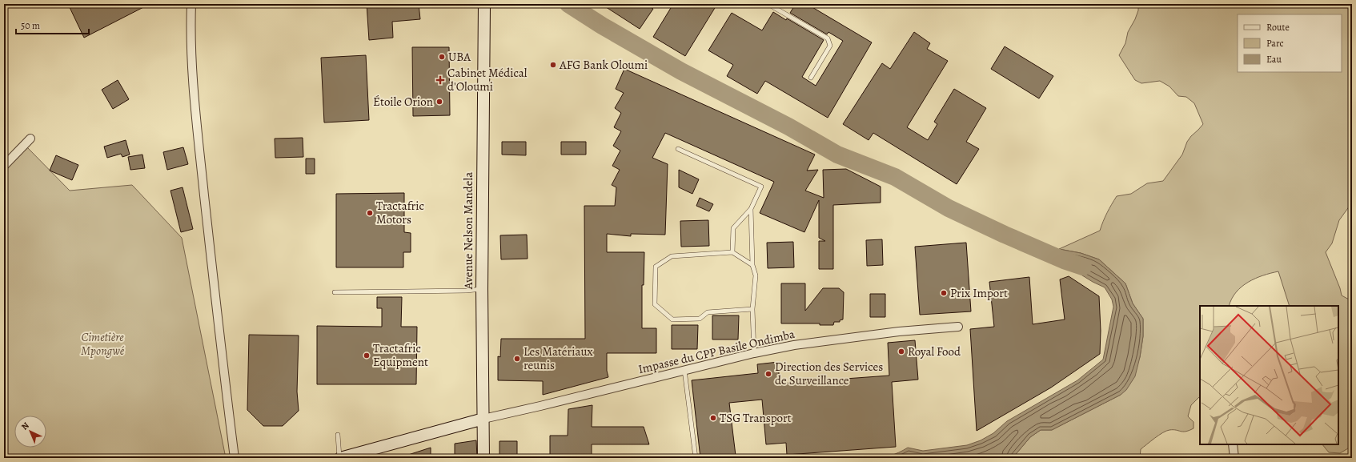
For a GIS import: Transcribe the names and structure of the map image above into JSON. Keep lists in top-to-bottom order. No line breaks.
{"streets":{"main road":["Avenue Nelson Mandela"],"street":["Impasse du CPP Basile Ondimba"]},"crossings":[["Avenue Nelson Mandela","Impasse du CPP Basile Ondimba"]],"parks":["Cimetière Mpongwé"],"places":{"other":["UBA","AFG Bank Oloumi","Étoile Orion","Tractafric Motors","Prix Import","Royal Food","Tractafric Equipment","Les Matériaux reunis","Direction des Services de Surveillance","TSG Transport"],"health":["Cabinet Médical d'Oloumi"]},"legend":["Route","Parc","Eau"],"scale_bar":"50 m","north":"top left"}
